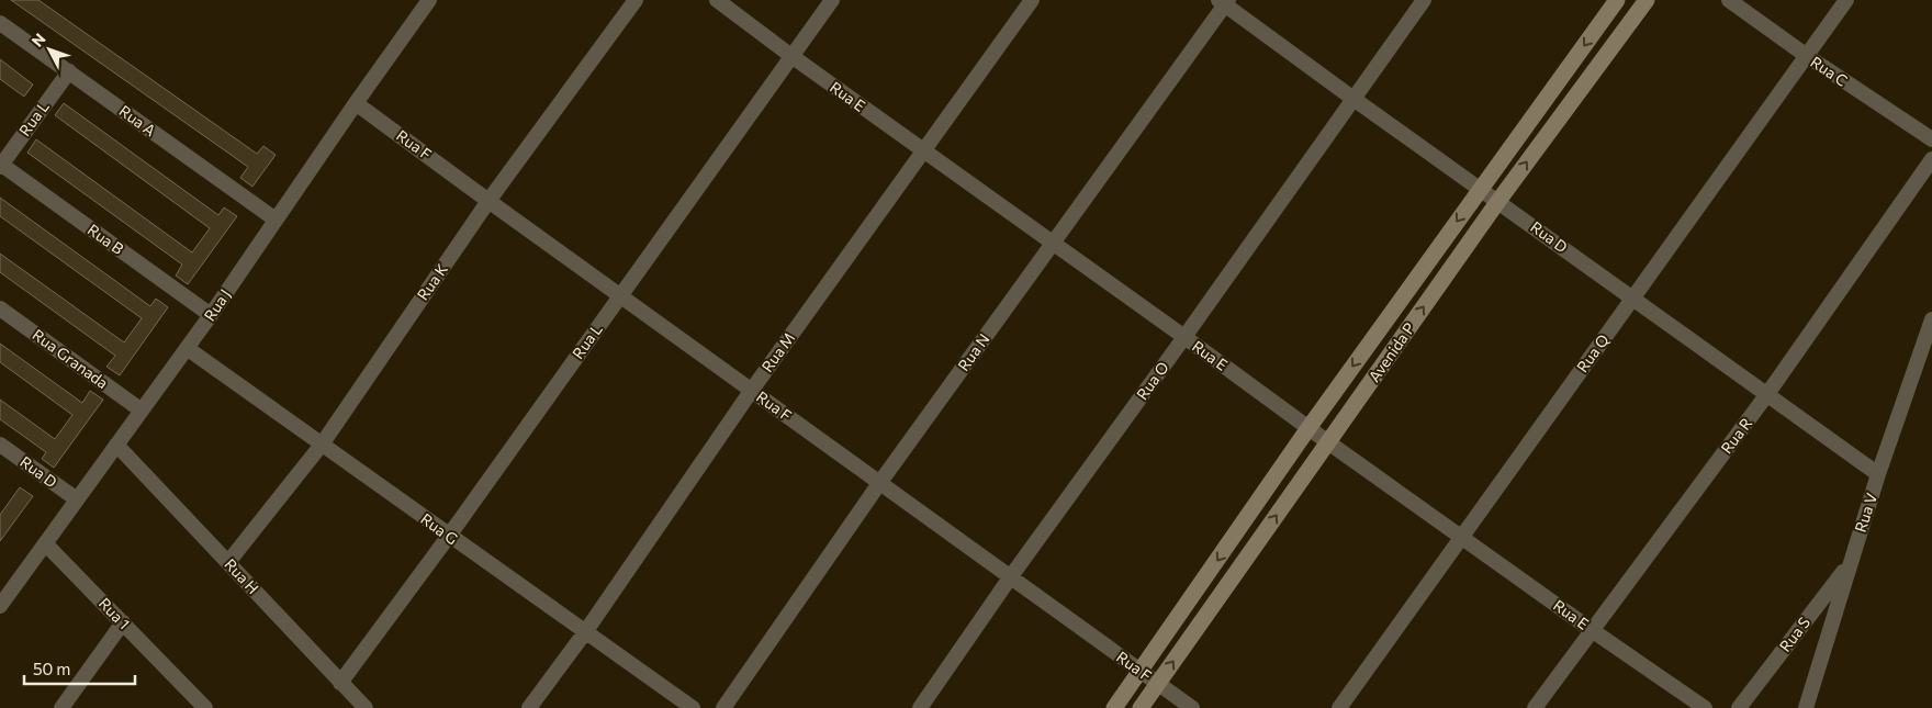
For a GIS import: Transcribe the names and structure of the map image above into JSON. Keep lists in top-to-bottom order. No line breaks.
{"streets":{"street":["Rua C","Rua E","Rua L","Rua A","Rua F","Rua D","Rua B","Rua K","Rua J","Rua M","Rua N","Avenida P","Rua Q","Rua Granada","Rua O","Rua R","Rua V","Rua G","Rua H","Rua 1","Rua S"]},"crossings":[["Rua C","Rua Q"],["Rua E","Rua L"],["Rua E","Rua M"],["Rua E","Rua N"],["Rua E","Avenida P"],["Rua E","Rua Q"],["Rua E","Rua O"],["Rua E","Rua R"],["Rua L","Rua A"],["Rua L","Rua F"],["Rua L","Rua B"],["Rua L","Rua G"],["Rua L","Rua H"],["Rua A","Rua J"],["Rua F","Rua K"],["Rua F","Rua J"],["Rua F","Rua M"],["Rua F","Rua N"],["Rua F","Avenida P"],["Rua F","Rua O"],["Rua D","Rua J"],["Rua D","Rua N"],["Rua D","Avenida P"],["Rua D","Rua Q"],["Rua D","Rua O"],["Rua D","Rua R"],["Rua D","Rua V"],["Rua B","Rua J"],["Rua K","Rua G"],["Rua K","Rua H"],["Rua J","Rua Granada"],["Rua J","Rua G"],["Rua J","Rua H"],["Rua J","Rua 1"],["Rua M","Rua G"],["Rua V","Rua S"]],"scale_bar":"50 m","north":"top left"}
